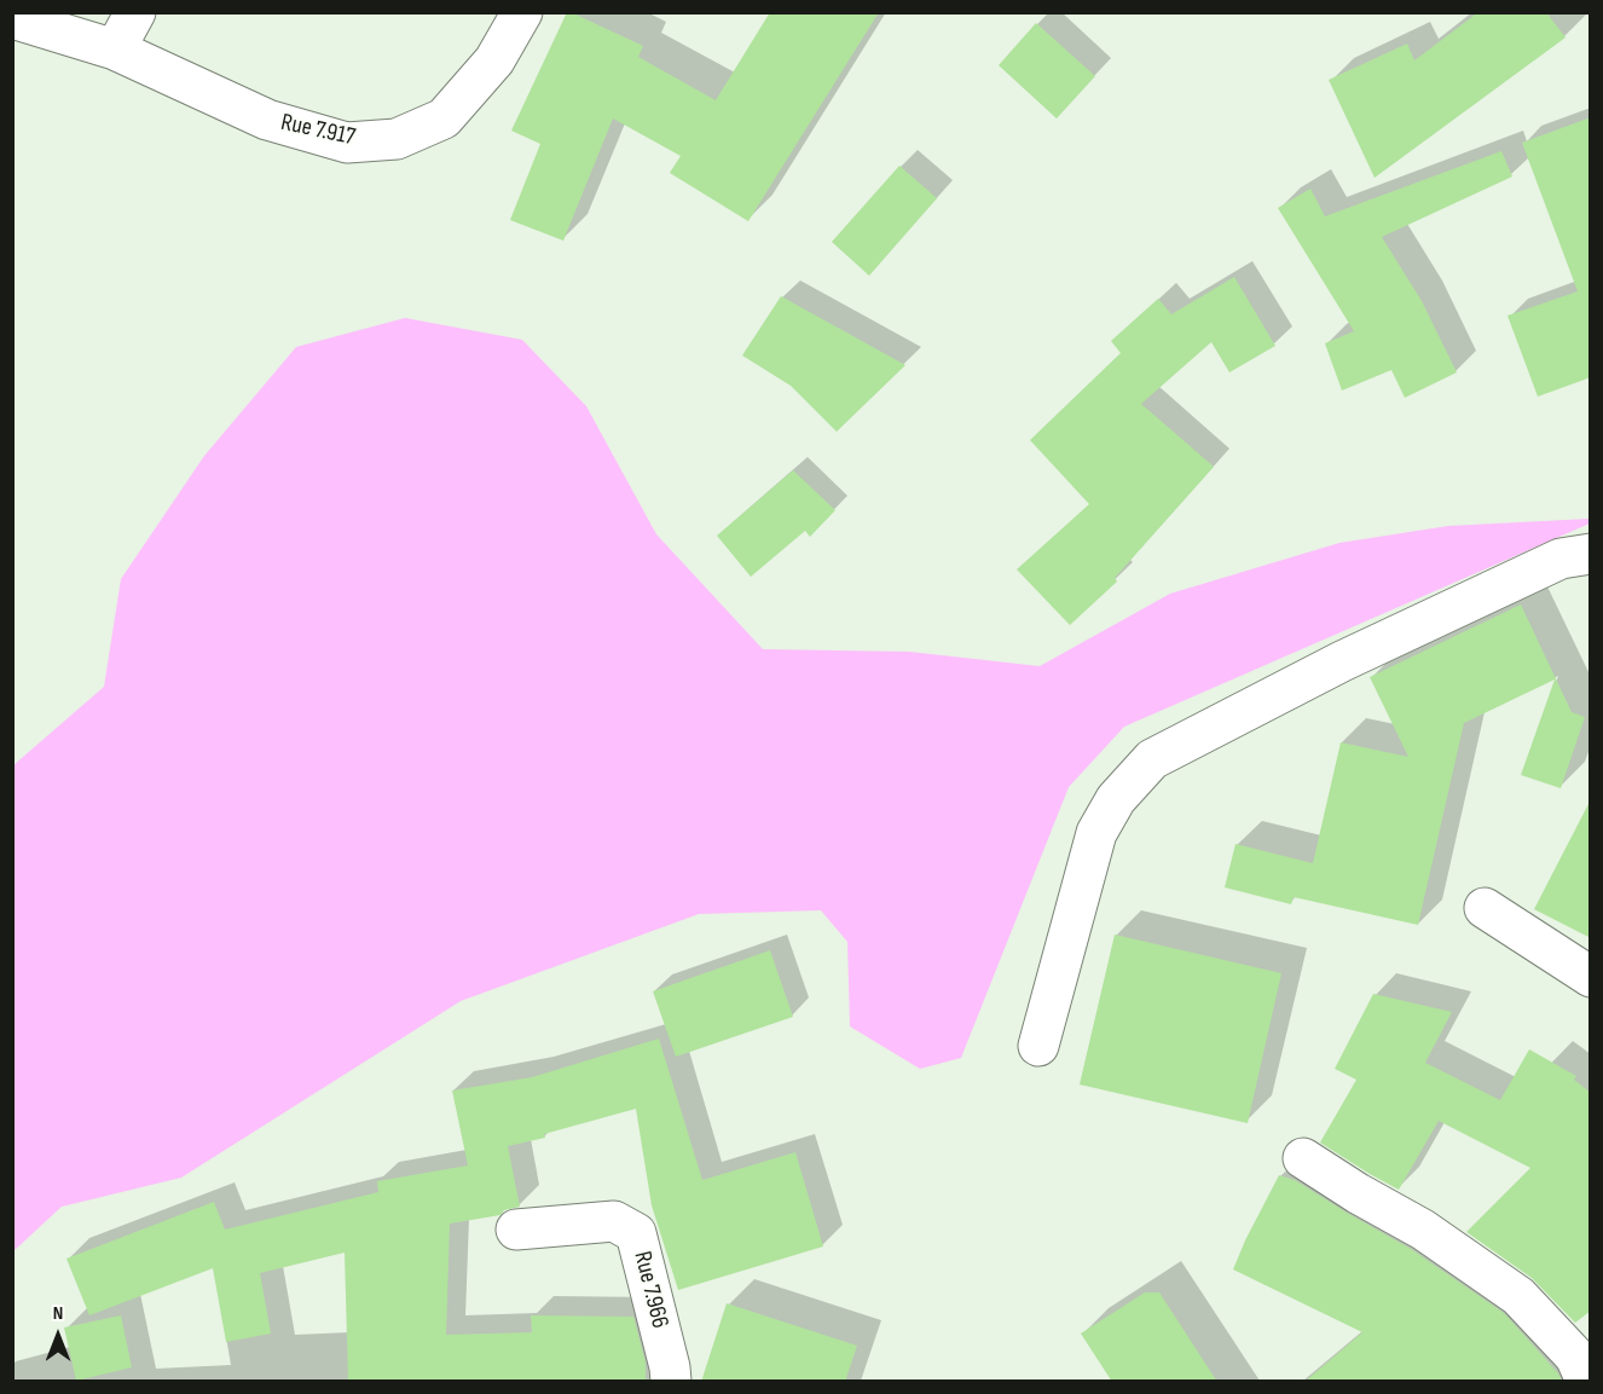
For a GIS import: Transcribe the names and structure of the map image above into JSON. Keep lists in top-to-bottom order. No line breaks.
{"streets":{"street":["Rue 7.917","Rue 7.966"]},"north":"top"}
